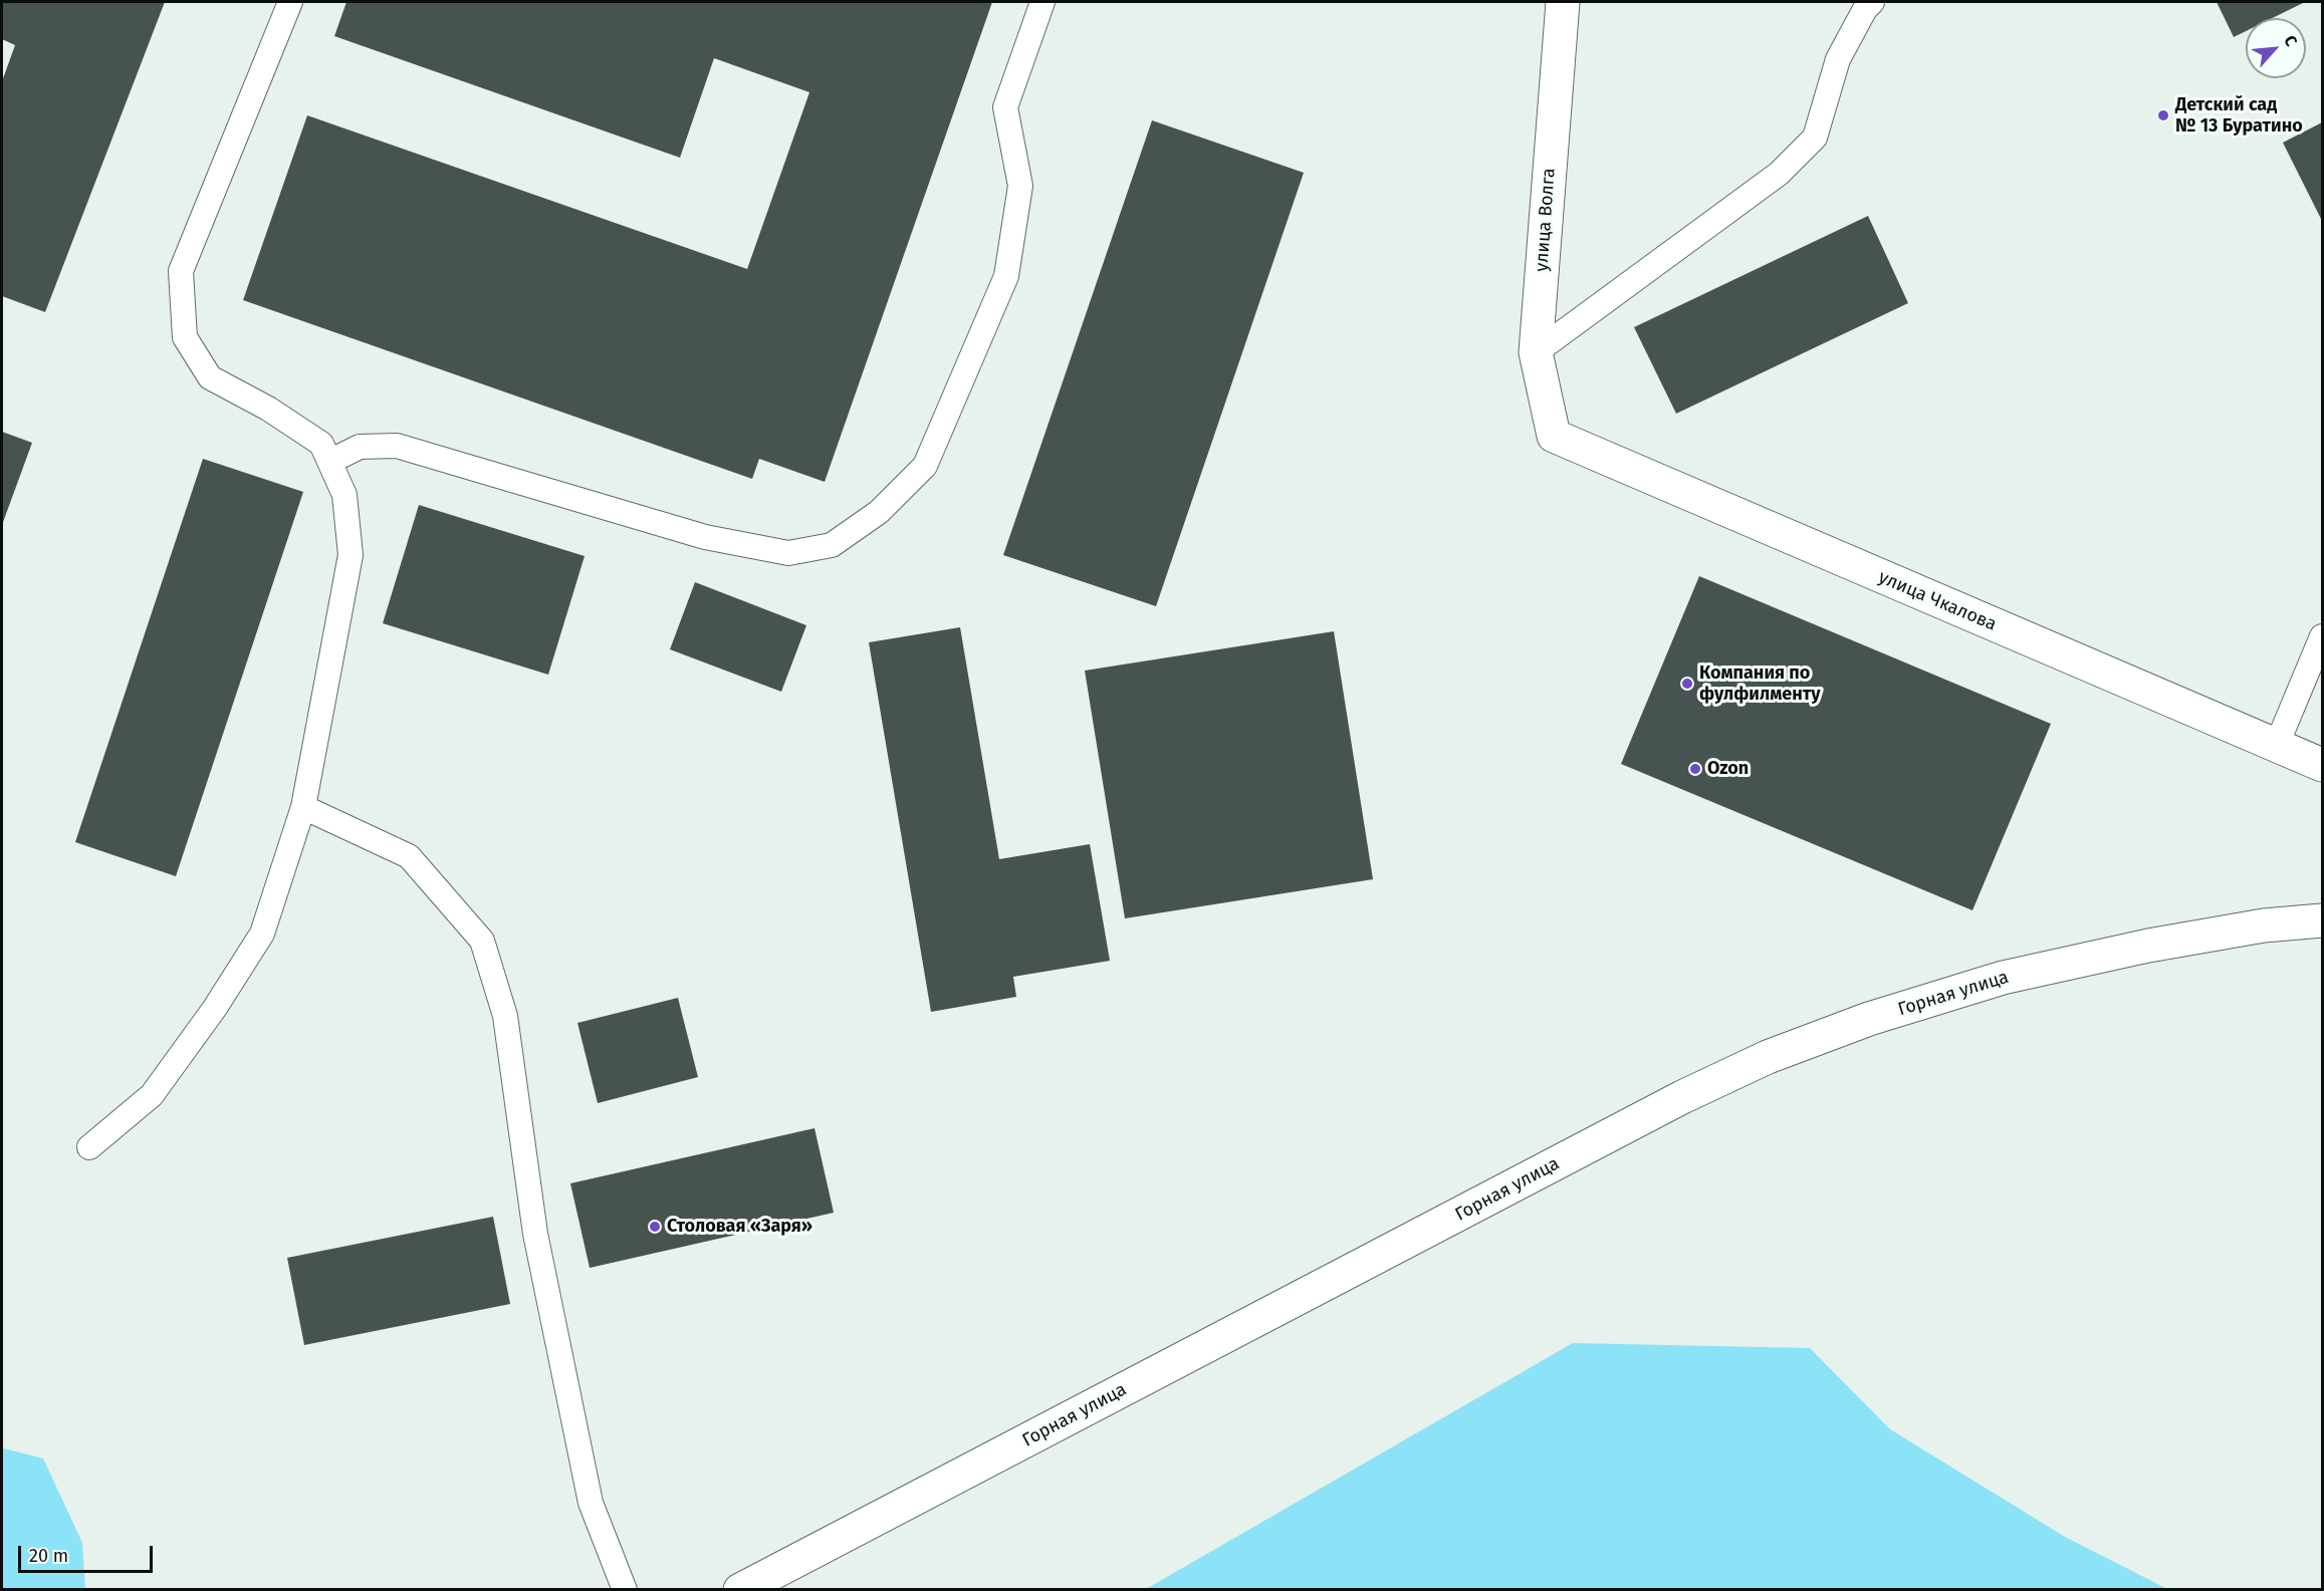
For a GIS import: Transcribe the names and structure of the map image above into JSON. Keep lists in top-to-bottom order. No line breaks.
{"streets":{"main road":["улица Волга","улица Чкалова","Горная улица"]},"crossings":[["улица Волга","улица Чкалова"]],"places":["Детский сад № 13 Буратино","Компания по фулфилменту","Ozon","Столовая «Заря»"],"scale_bar":"20 m","north":"top right"}
